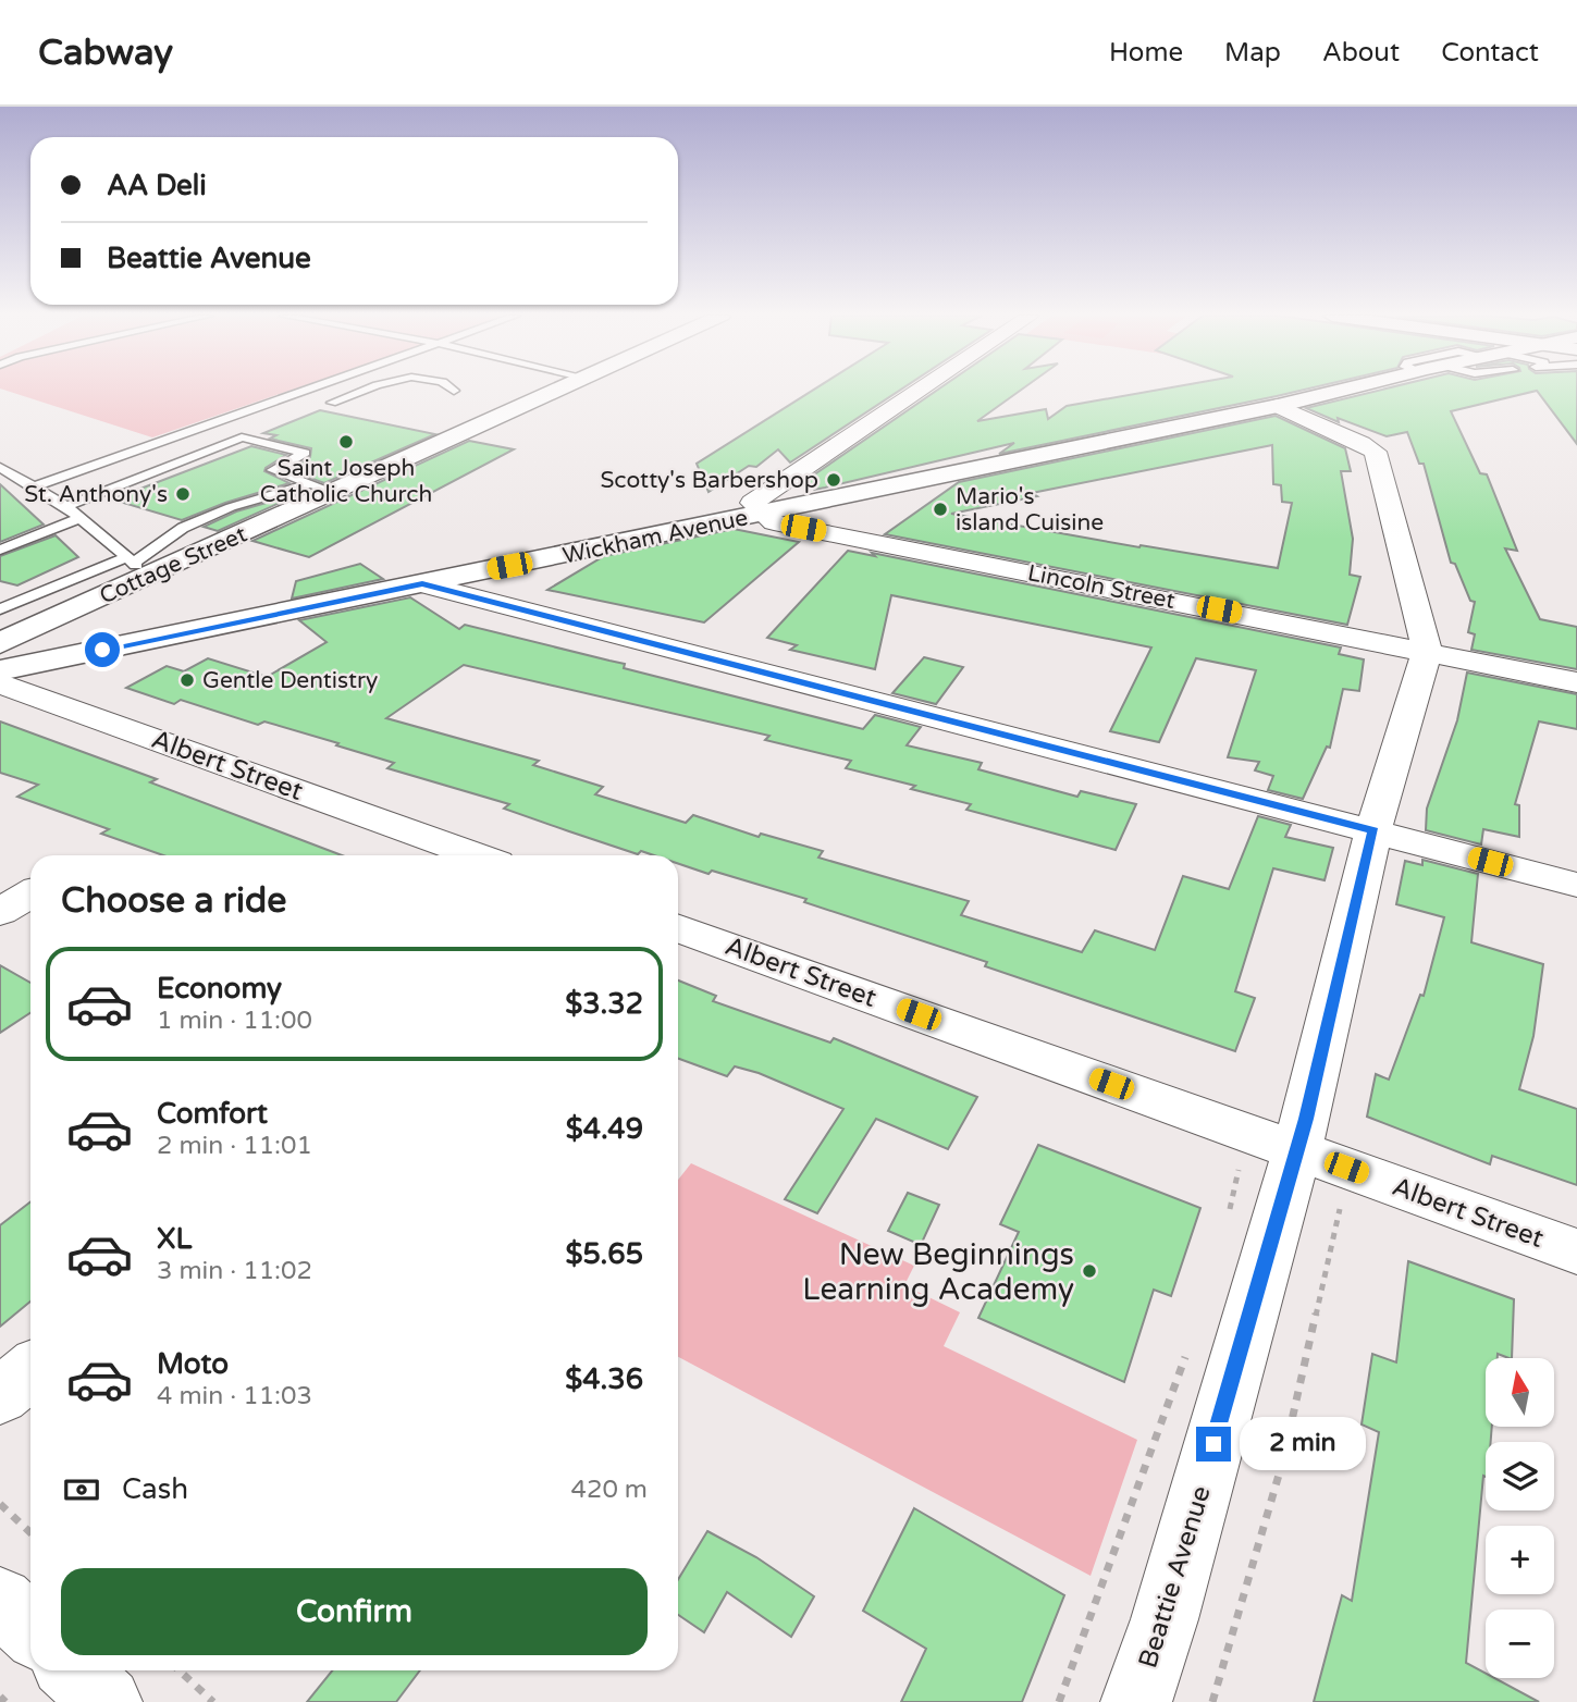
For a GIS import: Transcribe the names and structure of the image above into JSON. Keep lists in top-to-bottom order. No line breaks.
{"streets":{"main road":["Wickham Avenue","Cottage Street"],"street":["Lincoln Street","Albert Street","Beattie Avenue"]},"crossings":[["Wickham Avenue","Lincoln Street"],["Lincoln Street","Beattie Avenue"],["Albert Street","Beattie Avenue"]],"places":["Saint Joseph Catholic Church","Scotty's Barbershop","St. Anthony's","Mario's island Cuisine","Gentle Dentistry","New Beginnings Learning Academy"],"north":"top","page":{"header":"Cabway","nav":["Home","Map","About","Contact"],"banner":["AA Deli","Beattie Avenue"],"heading":"Choose a ride","list":[{"name":"Economy","note":"1 min · 11:00","value":"$3.32"},{"name":"Comfort","note":"2 min · 11:01","value":"$4.49"},{"name":"XL","note":"3 min · 11:02","value":"$5.65"},{"name":"Moto","note":"4 min · 11:03","value":"$4.36"}],"map_buttons":["+","−"],"bubble":"2 min","pay":["Cash","420 m"],"buttons":"Confirm"}}
